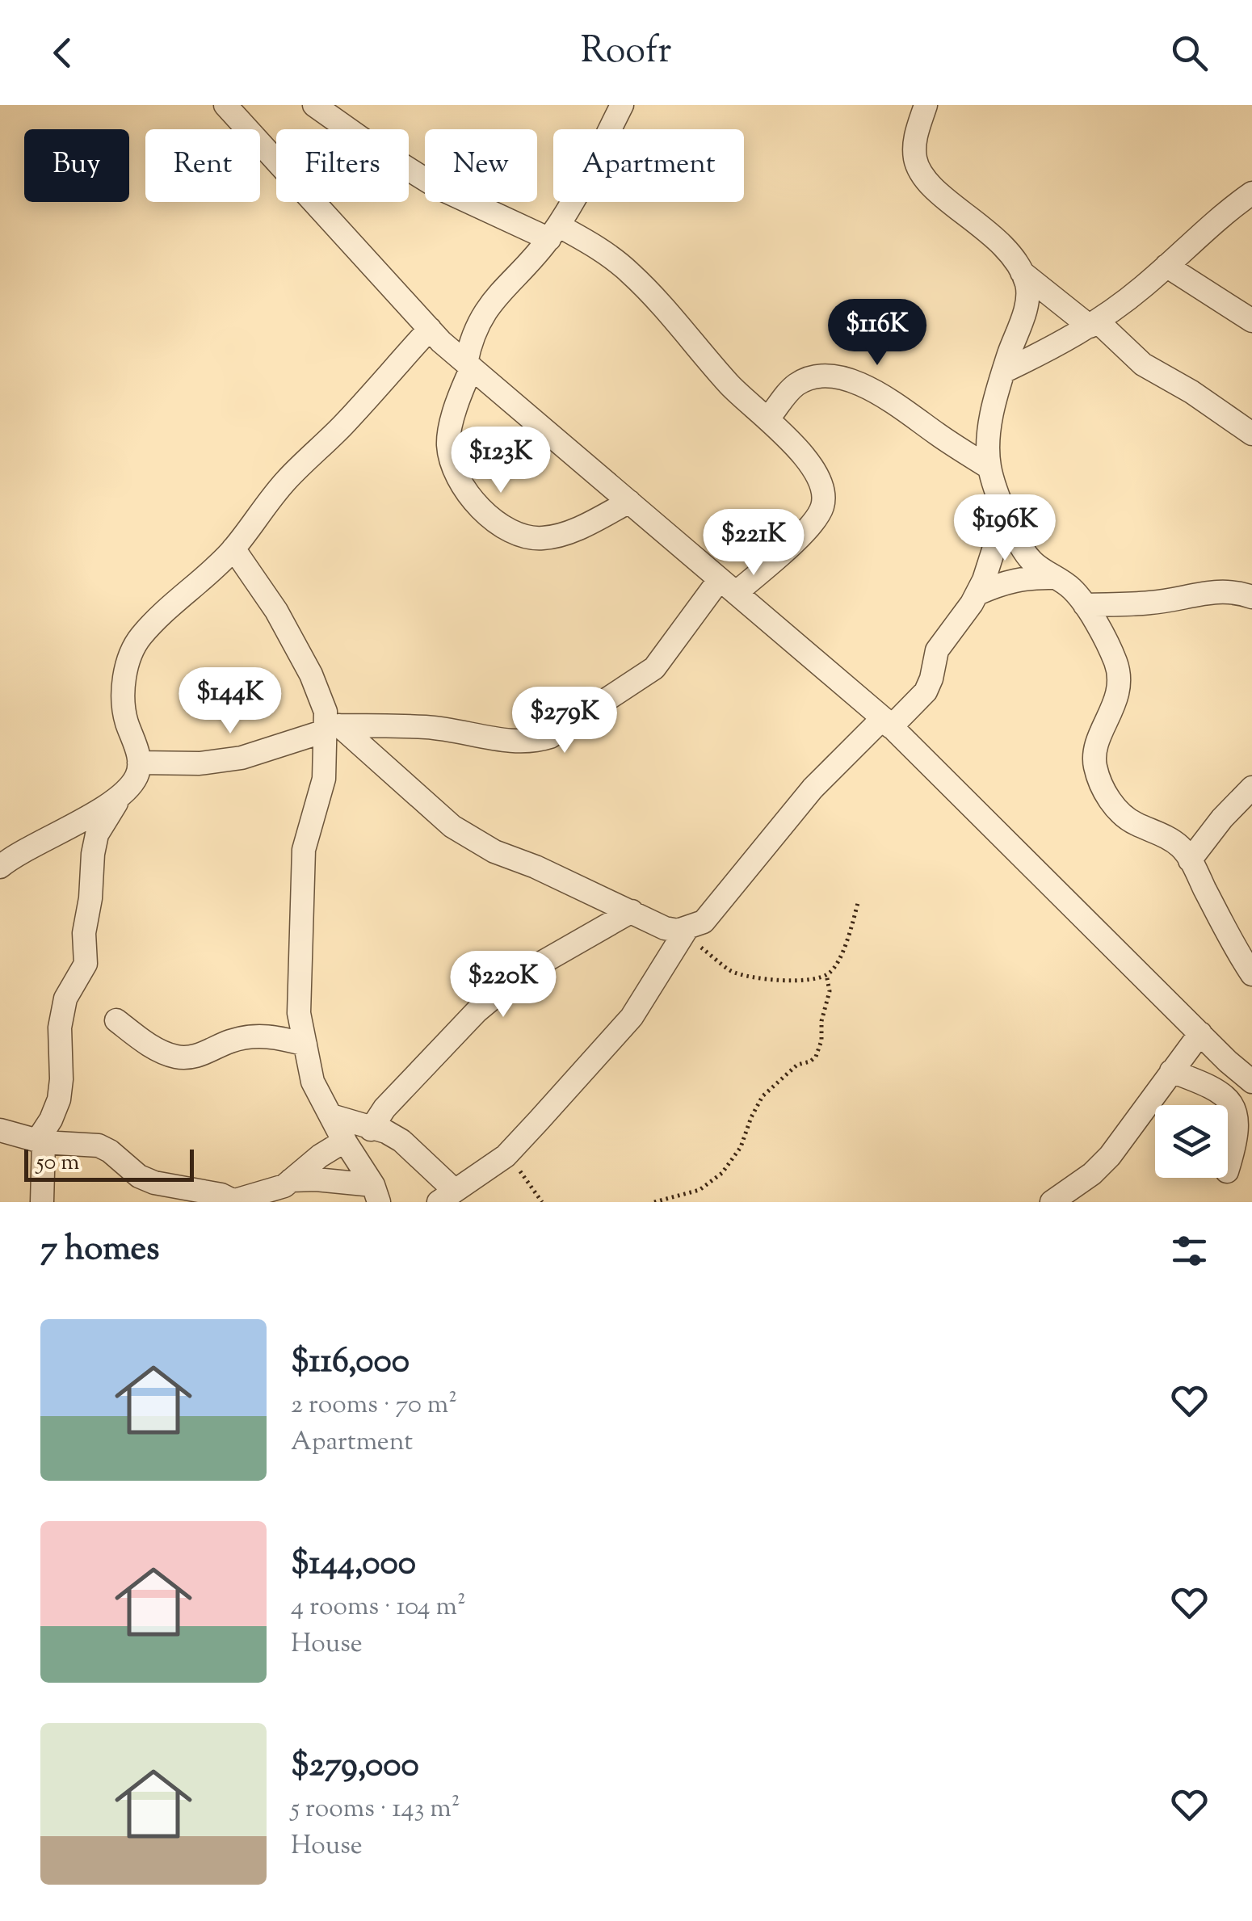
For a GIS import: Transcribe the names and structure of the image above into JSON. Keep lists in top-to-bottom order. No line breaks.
{"scale_bar":"50 m","page":{"header":"Roofr","chip":["Buy","Rent","Filters","New","Apartment"],"price":["$116K","$123K","$196K","$221K","$144K","$279K","$220K"],"scale":"50 m","heading":"7 homes","list":[{"name":"$116,000","note":"2 rooms · 70 m² · Apartment"},{"name":"$144,000","note":"4 rooms · 104 m² · House"},{"name":"$279,000","note":"5 rooms · 143 m² · House"}]}}
